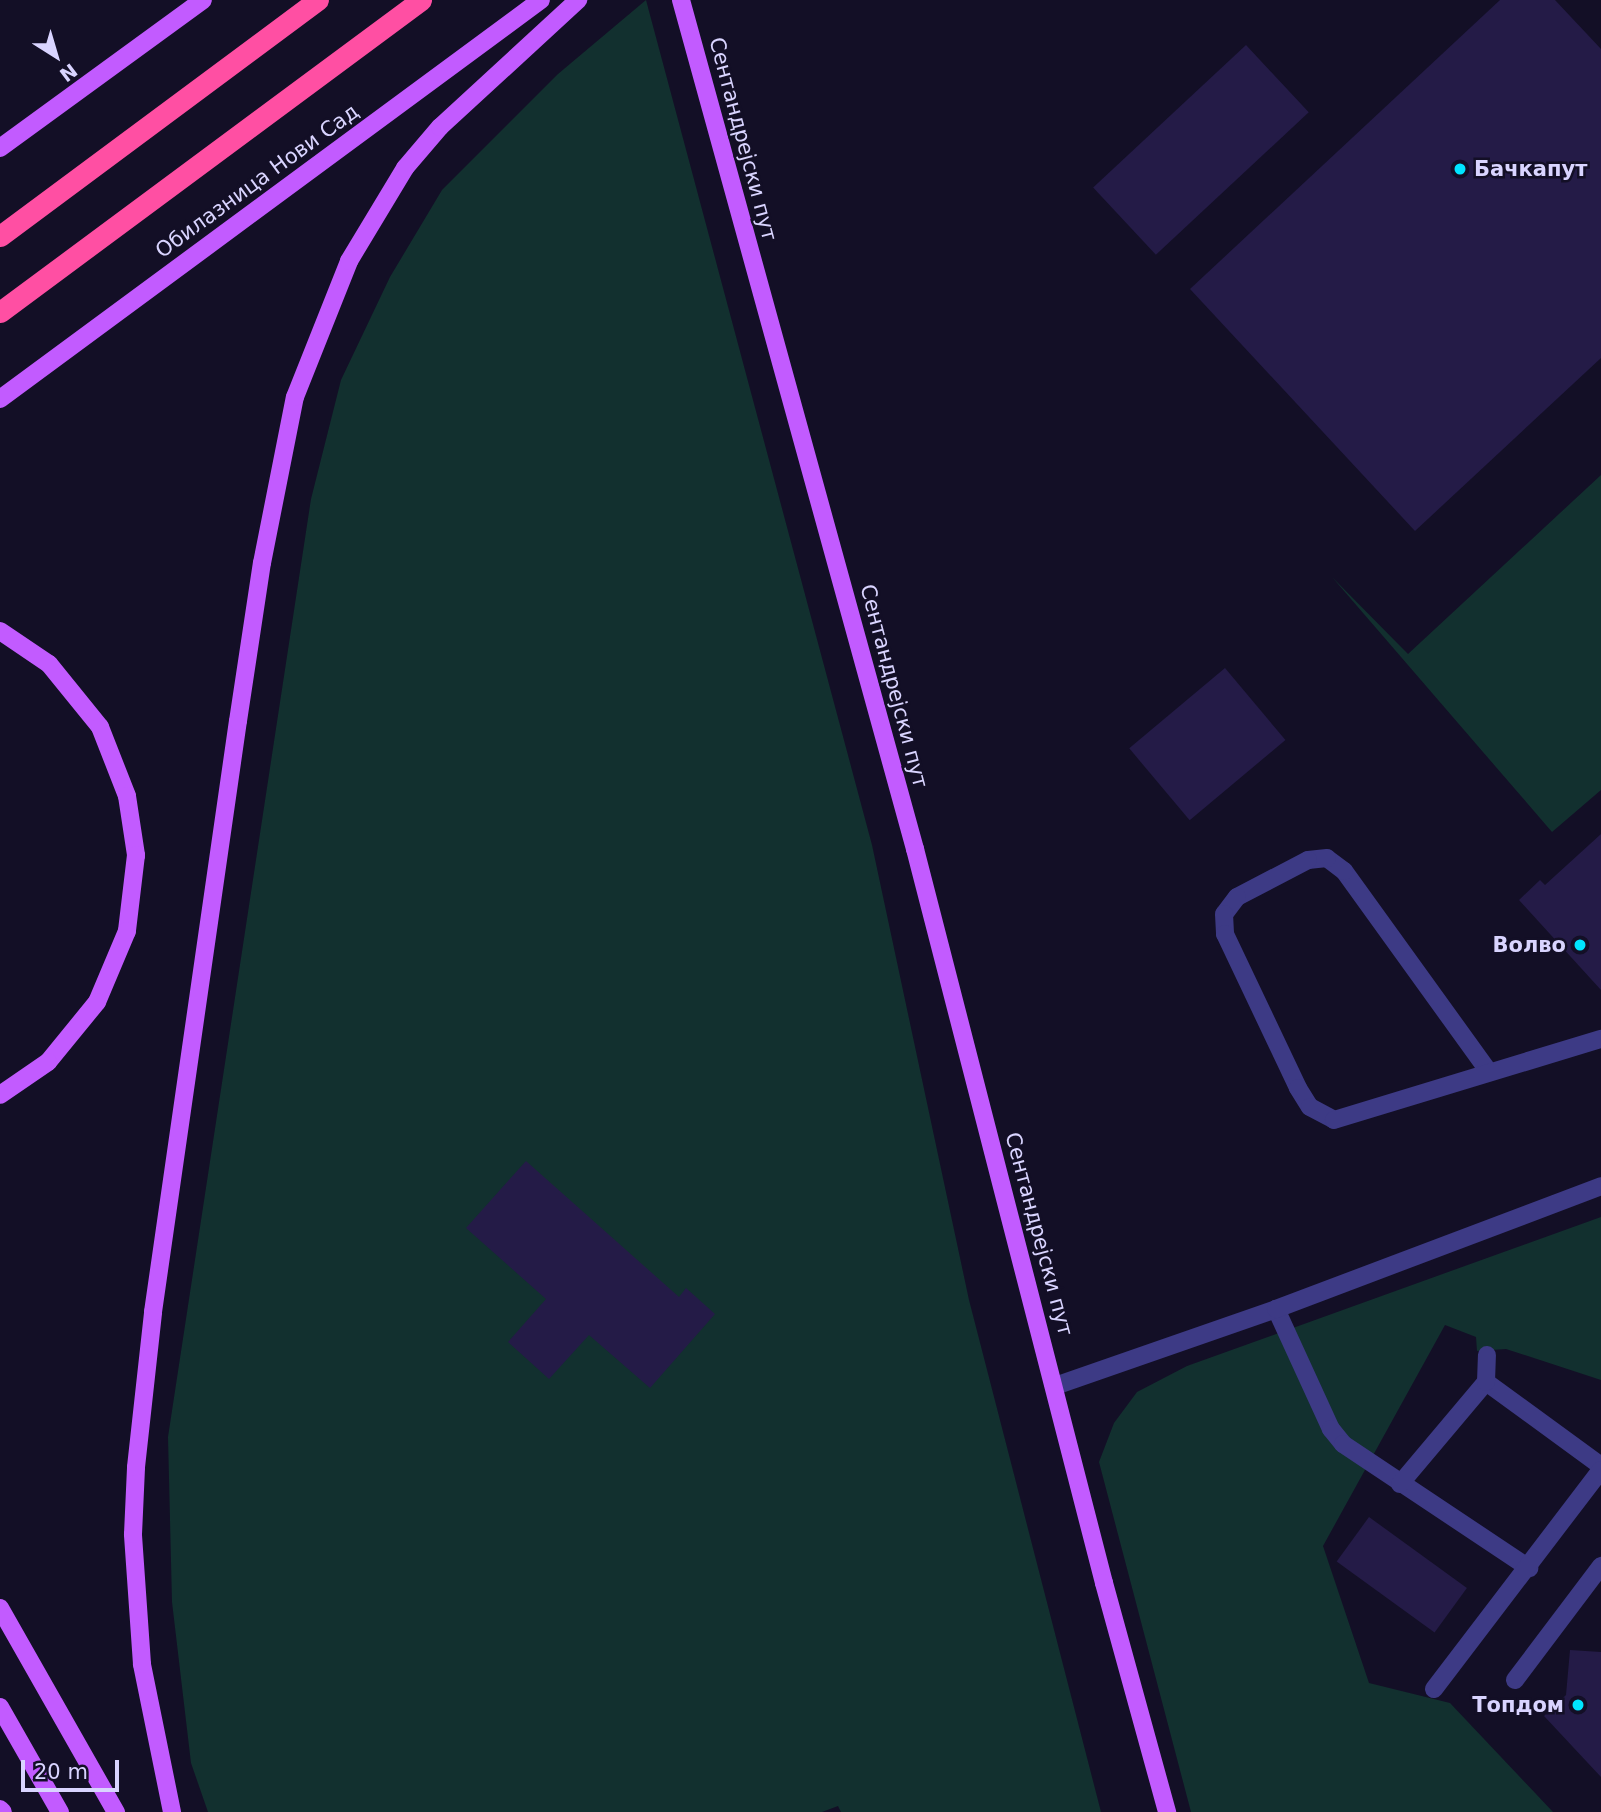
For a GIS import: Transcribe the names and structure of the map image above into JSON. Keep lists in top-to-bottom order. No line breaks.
{"streets":{"main road":["Сентандрејски пут","Обилазница Нови Сад"]},"places":["Бачкапут","Волво","Топдом"],"scale_bar":"20 m","north":"bottom right"}
